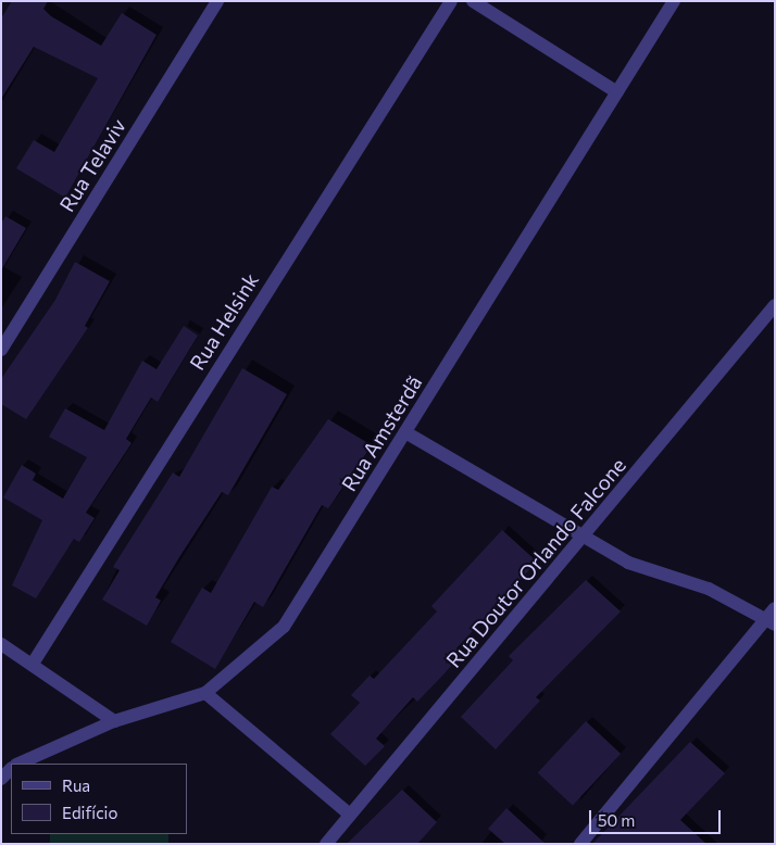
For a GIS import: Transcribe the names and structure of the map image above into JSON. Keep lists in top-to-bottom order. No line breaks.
{"streets":{"street":["Rua Telaviv","Rua Helsink","Rua Amsterdã","Rua Doutor Orlando Falcone"]},"legend":["Rua","Edifício"],"scale_bar":"50 m"}
